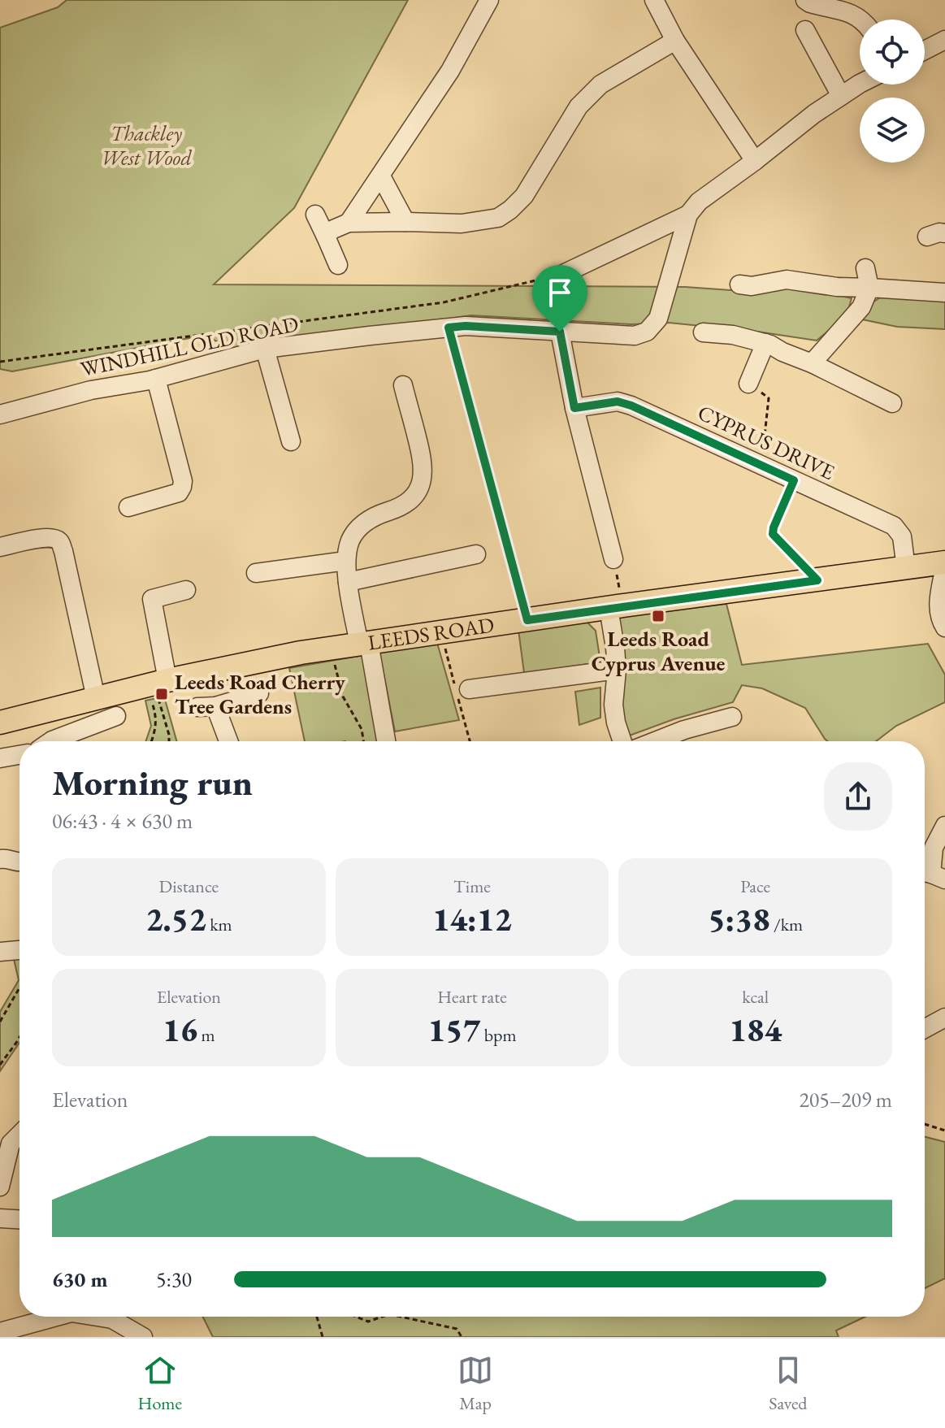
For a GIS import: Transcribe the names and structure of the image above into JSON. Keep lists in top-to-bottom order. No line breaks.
{"streets":{"main road":["LEEDS ROAD"],"street":["WINDHILL OLD ROAD","CYPRUS DRIVE"]},"crossings":[["CYPRUS DRIVE","LEEDS ROAD"]],"parks":["Thackley West Wood"],"places":{"transit":["Leeds Road Cyprus Avenue","Leeds Road Cherry Tree Gardens"]},"page":{"heading":["Morning run","06:43 · 4 × 630 m"],"stats":[["Distance","2.52 km"],["Time","14:12"],["Pace","5:38 /km"],["Elevation","16 m"],["Heart rate","157 bpm"],["kcal","184"]],"chart":["Elevation","205–209 m"],"list":[{"name":"630 m","note":"5:30"}],"tabs":["Home","Map","Saved"]}}
